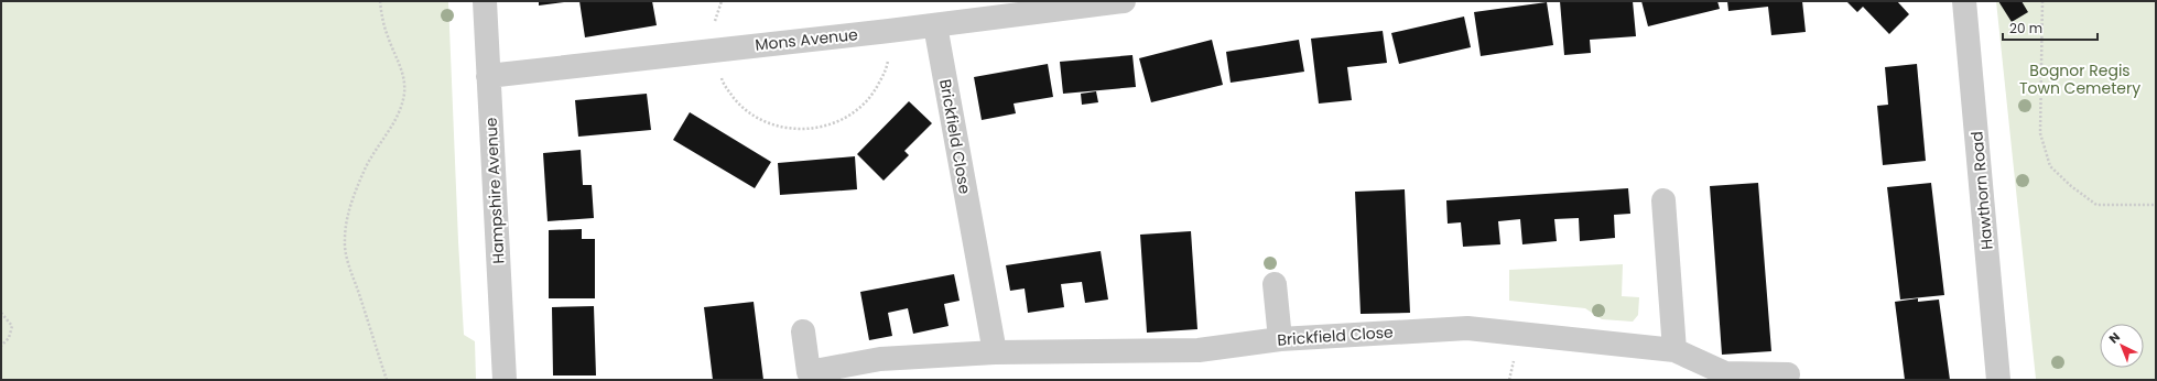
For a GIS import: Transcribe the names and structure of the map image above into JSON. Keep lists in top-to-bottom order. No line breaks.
{"streets":{"street":["Mons Avenue","Brickfield Close","Hampshire Avenue","Hawthorn Road"]},"crossings":[["Mons Avenue","Brickfield Close"],["Mons Avenue","Hampshire Avenue"]],"parks":["Bognor Regis Town Cemetery"],"scale_bar":"20 m","north":"top left"}
